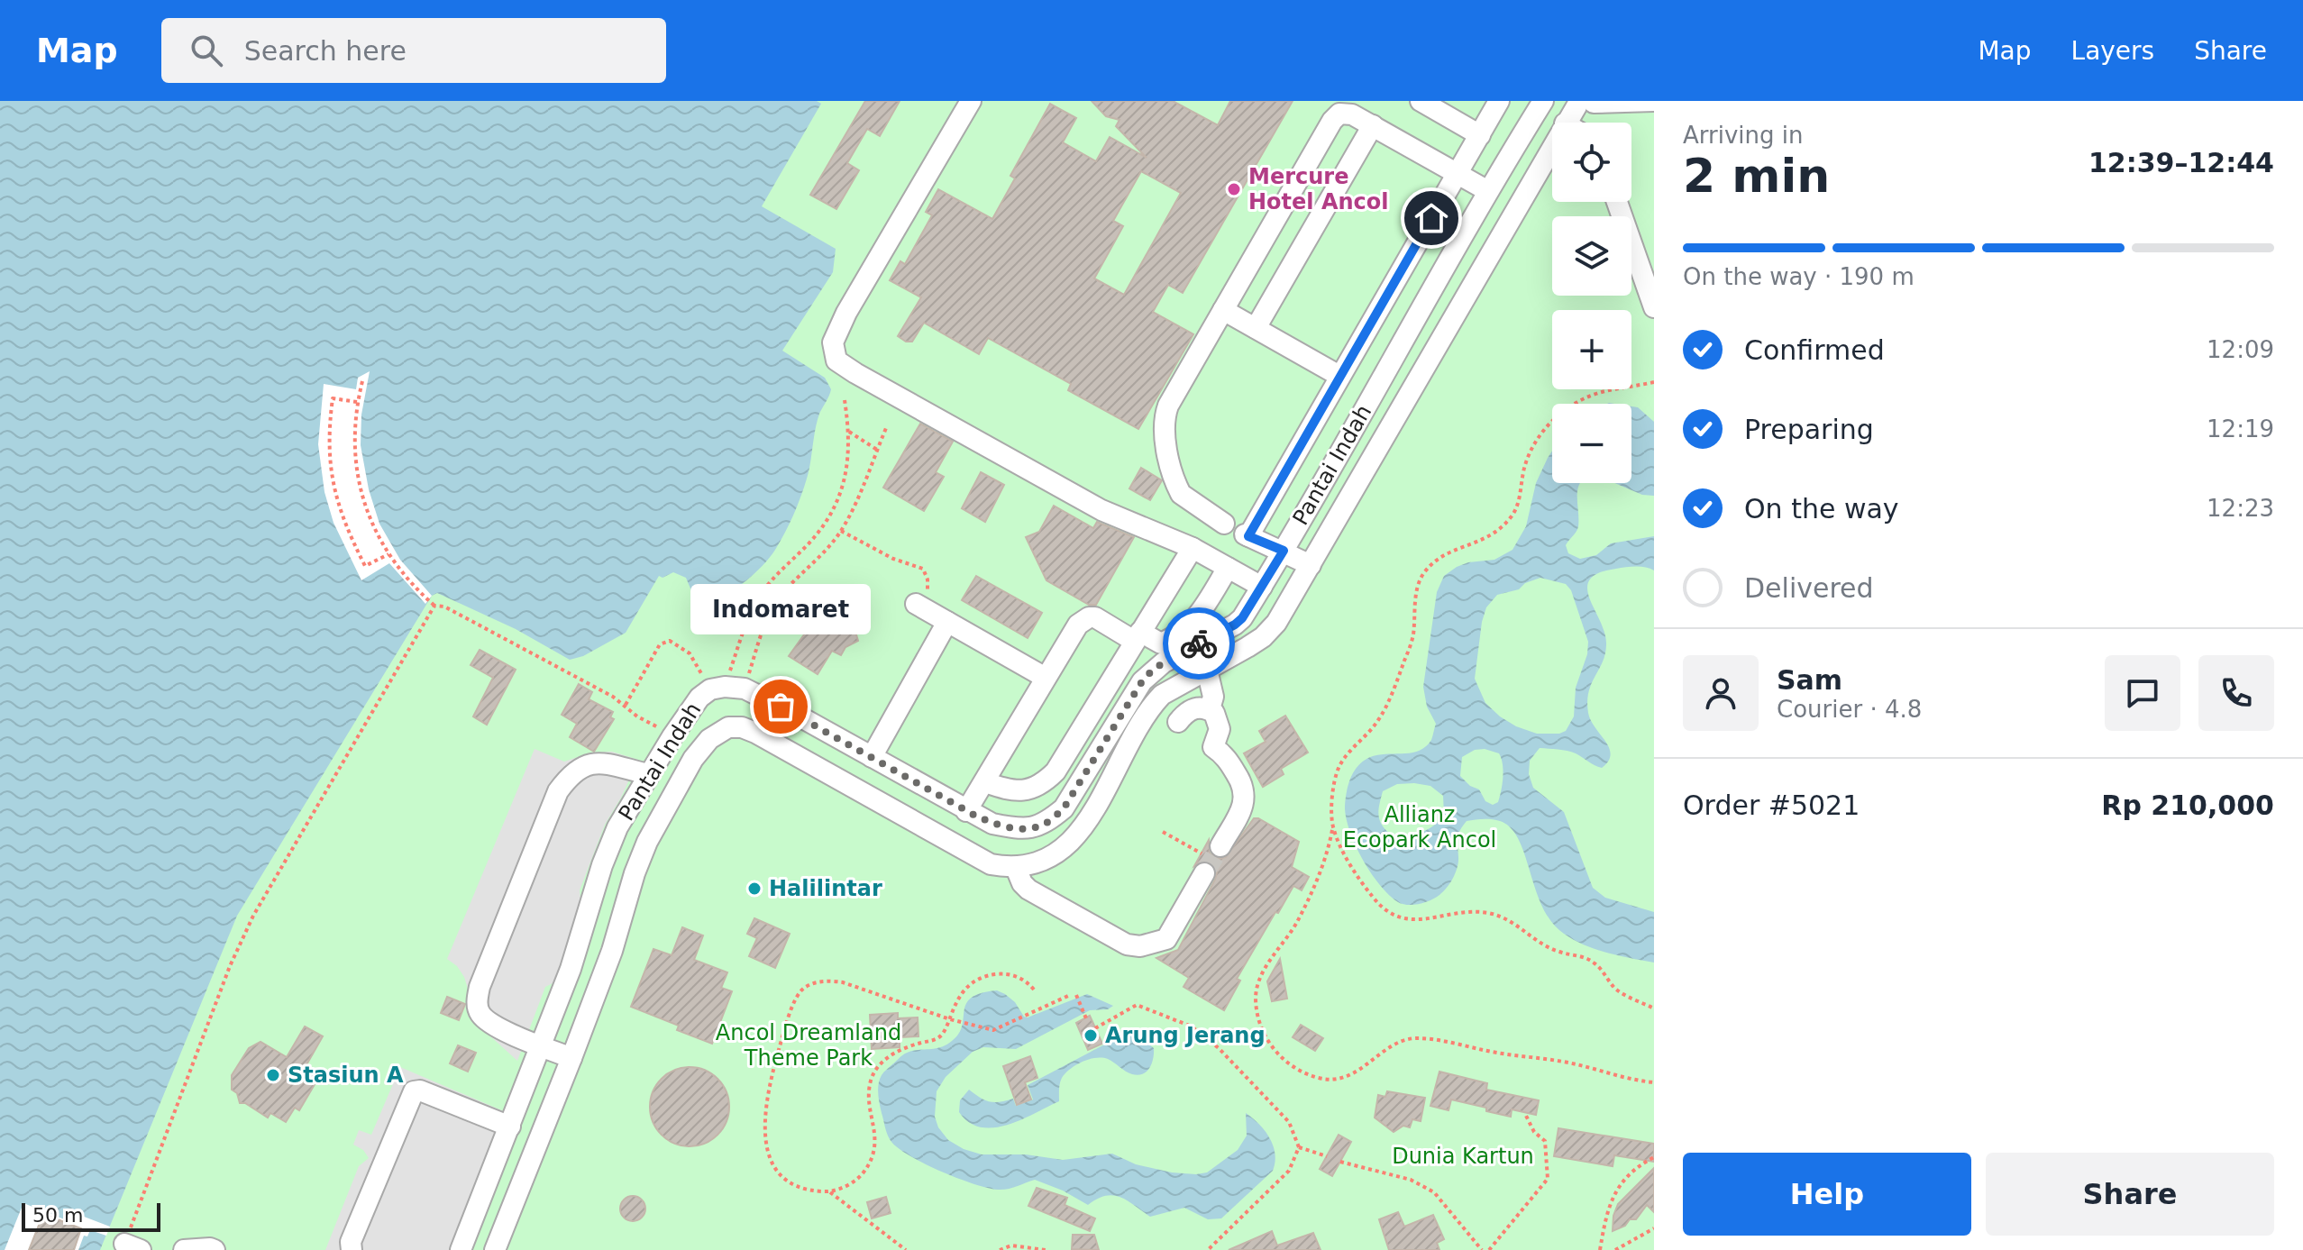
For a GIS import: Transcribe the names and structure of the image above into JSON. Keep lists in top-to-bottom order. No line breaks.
{"streets":{"street":["Pantai Indah"]},"parks":["Allianz Ecopark Ancol","Ancol Dreamland Theme Park","Dunia Kartun"],"places":["Mercure Hotel Ancol","Indomaret","Halilintar","Arung Jerang","Stasiun A"],"scale_bar":"50 m","page":{"header":"Map","search":"Search here","nav":["Map","Layers","Share"],"heading":["2 min","Arriving in","12:39–12:44"],"panel":["Sam","Courier · 4.8","Order #5021","Rp 210,000"],"map_buttons":["+","−"],"bar":"On the way · 190 m","list":[["Confirmed","12:09"],["Preparing","12:19"],["On the way","12:23"],"Delivered"],"bubble":"Indomaret","buttons":["Help","Share"],"scale":"50 m"}}
